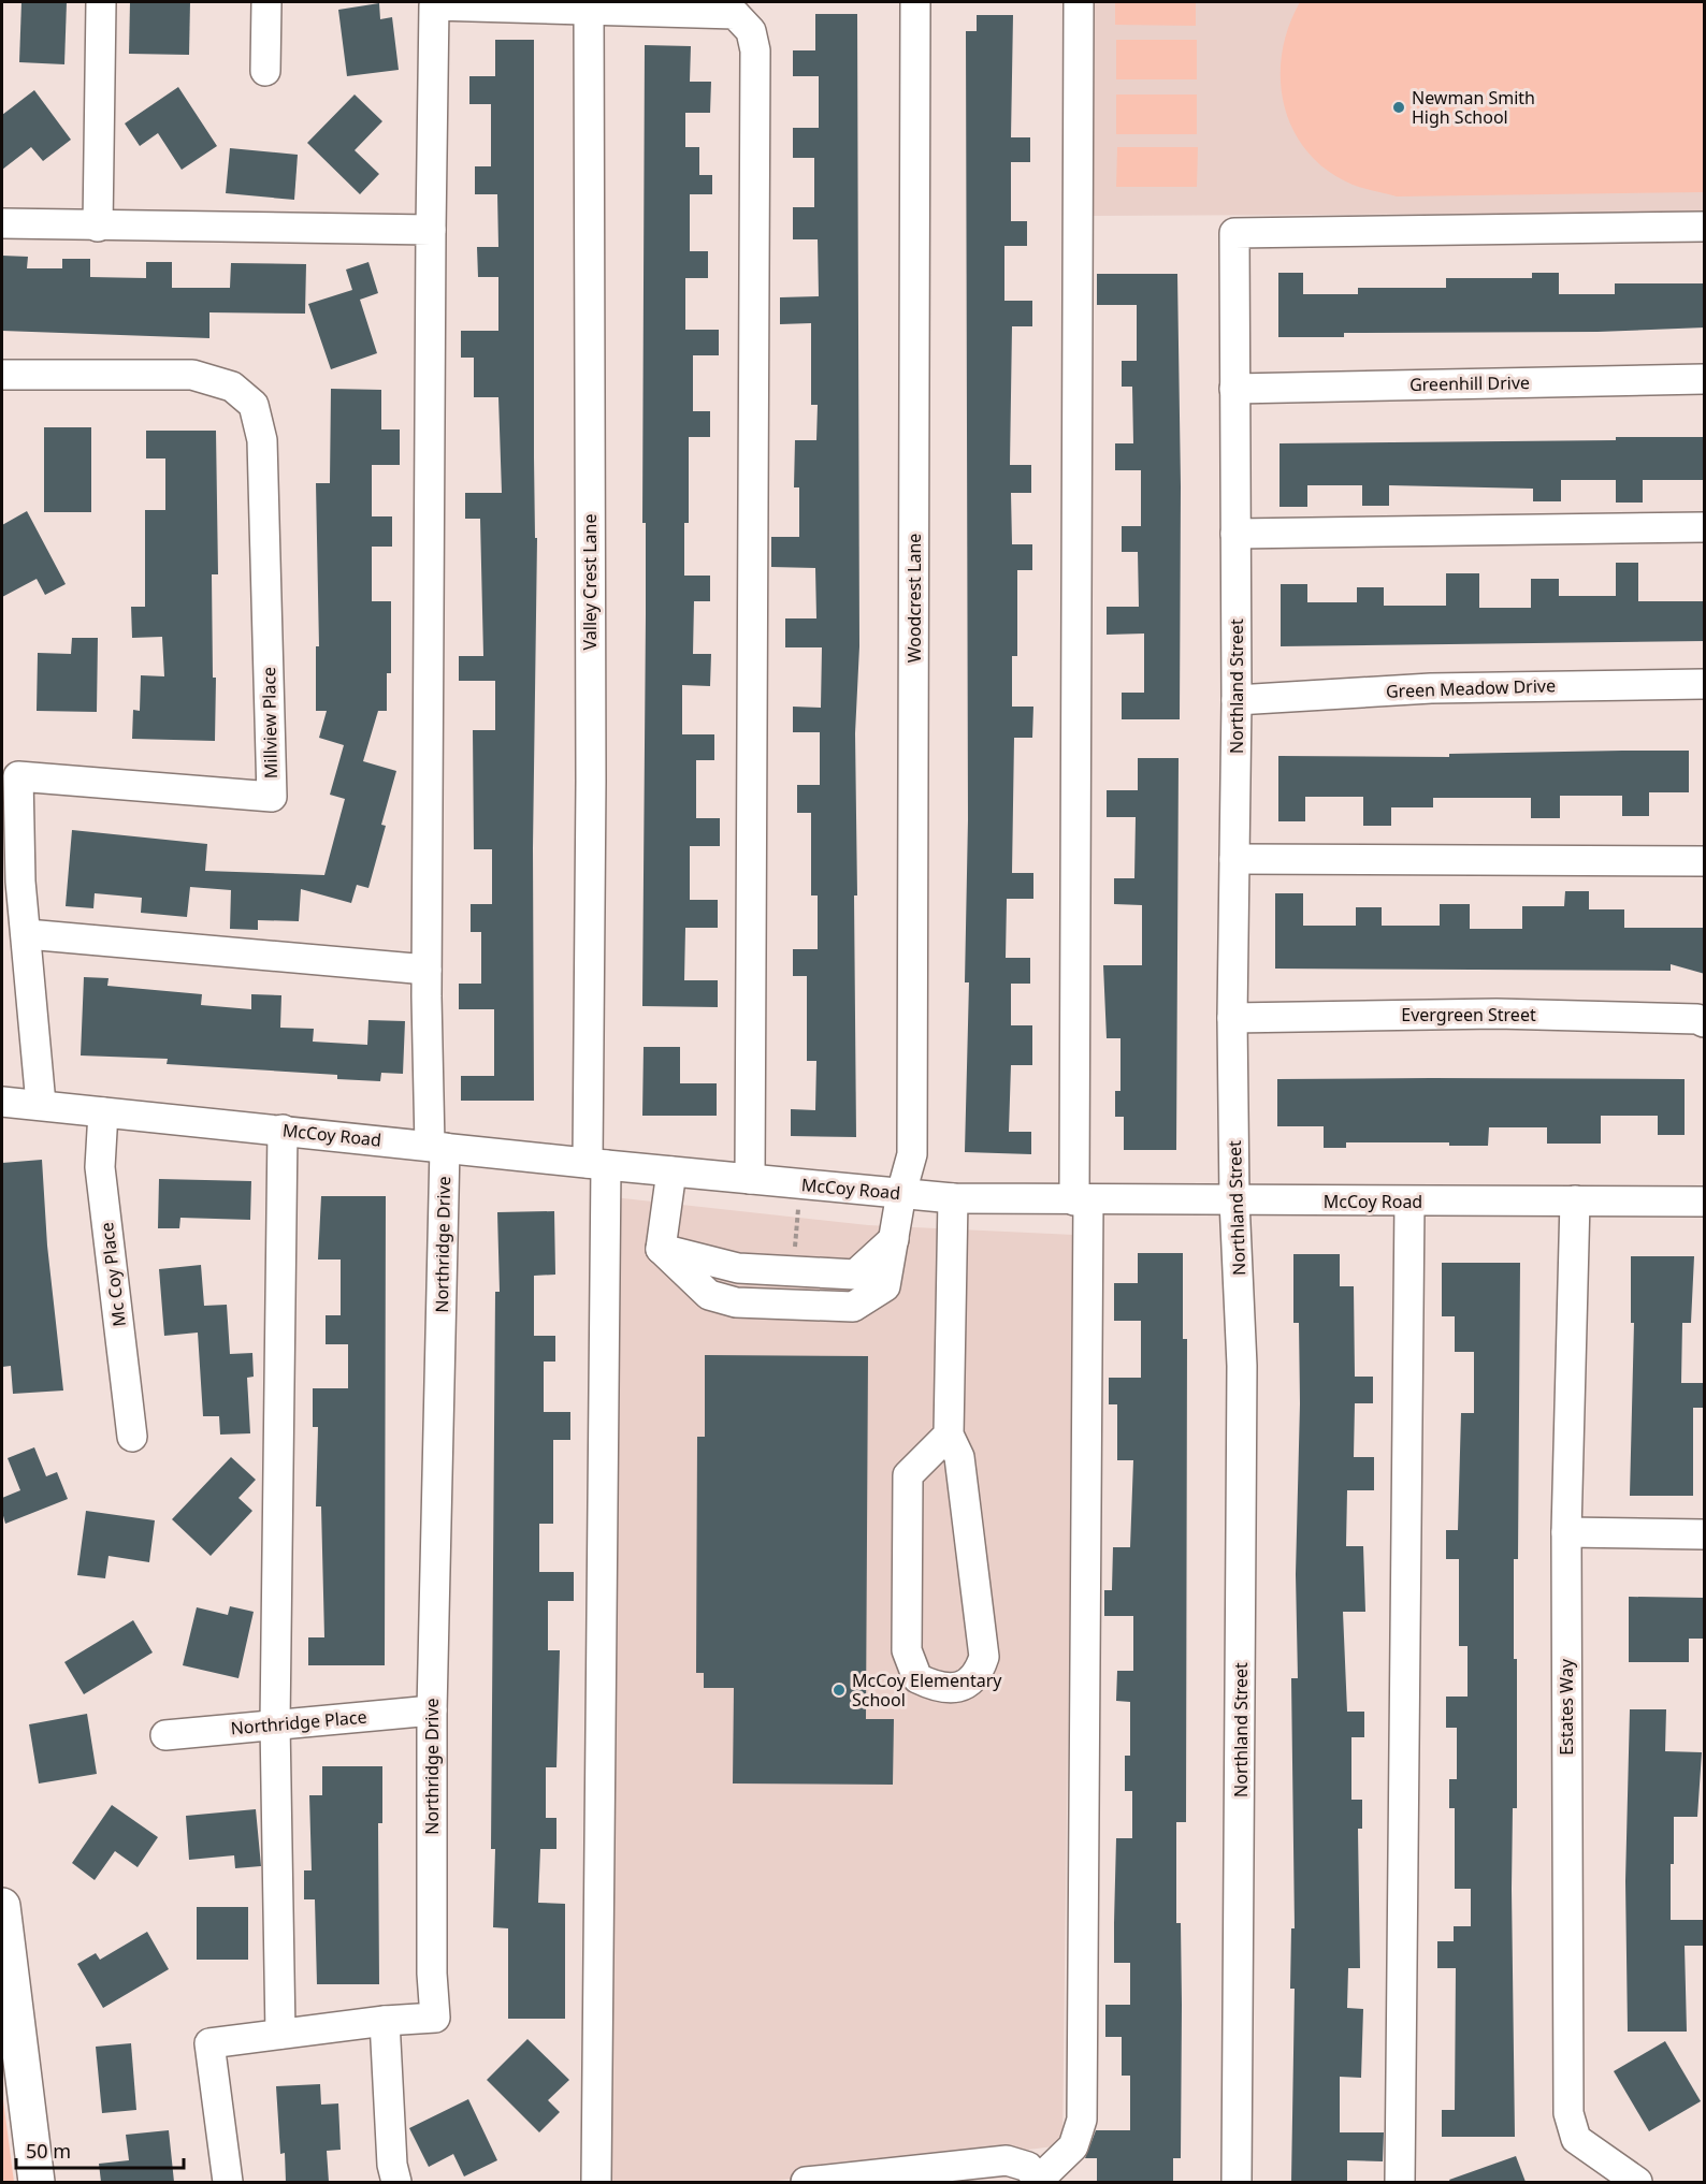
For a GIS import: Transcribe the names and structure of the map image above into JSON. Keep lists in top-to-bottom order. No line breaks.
{"streets":{"street":["Greenhill Drive","Valley Crest Lane","Woodcrest Lane","Northland Street","Green Meadow Drive","Millview Place","Evergreen Street","McCoy Road","Northridge Drive","Mc Coy Place","Estates Way","Northridge Place"]},"crossings":[["Greenhill Drive","Northland Street"],["Valley Crest Lane","McCoy Road"],["Valley Crest Lane","Northridge Drive"],["Woodcrest Lane","McCoy Road"],["Northland Street","Green Meadow Drive"],["Northland Street","Evergreen Street"],["Northland Street","McCoy Road"],["Millview Place","McCoy Road"],["McCoy Road","Northridge Drive"],["McCoy Road","Mc Coy Place"],["McCoy Road","Estates Way"],["Northridge Drive","Northridge Place"]],"places":["Newman Smith High School","McCoy Elementary School"],"scale_bar":"50 m"}
